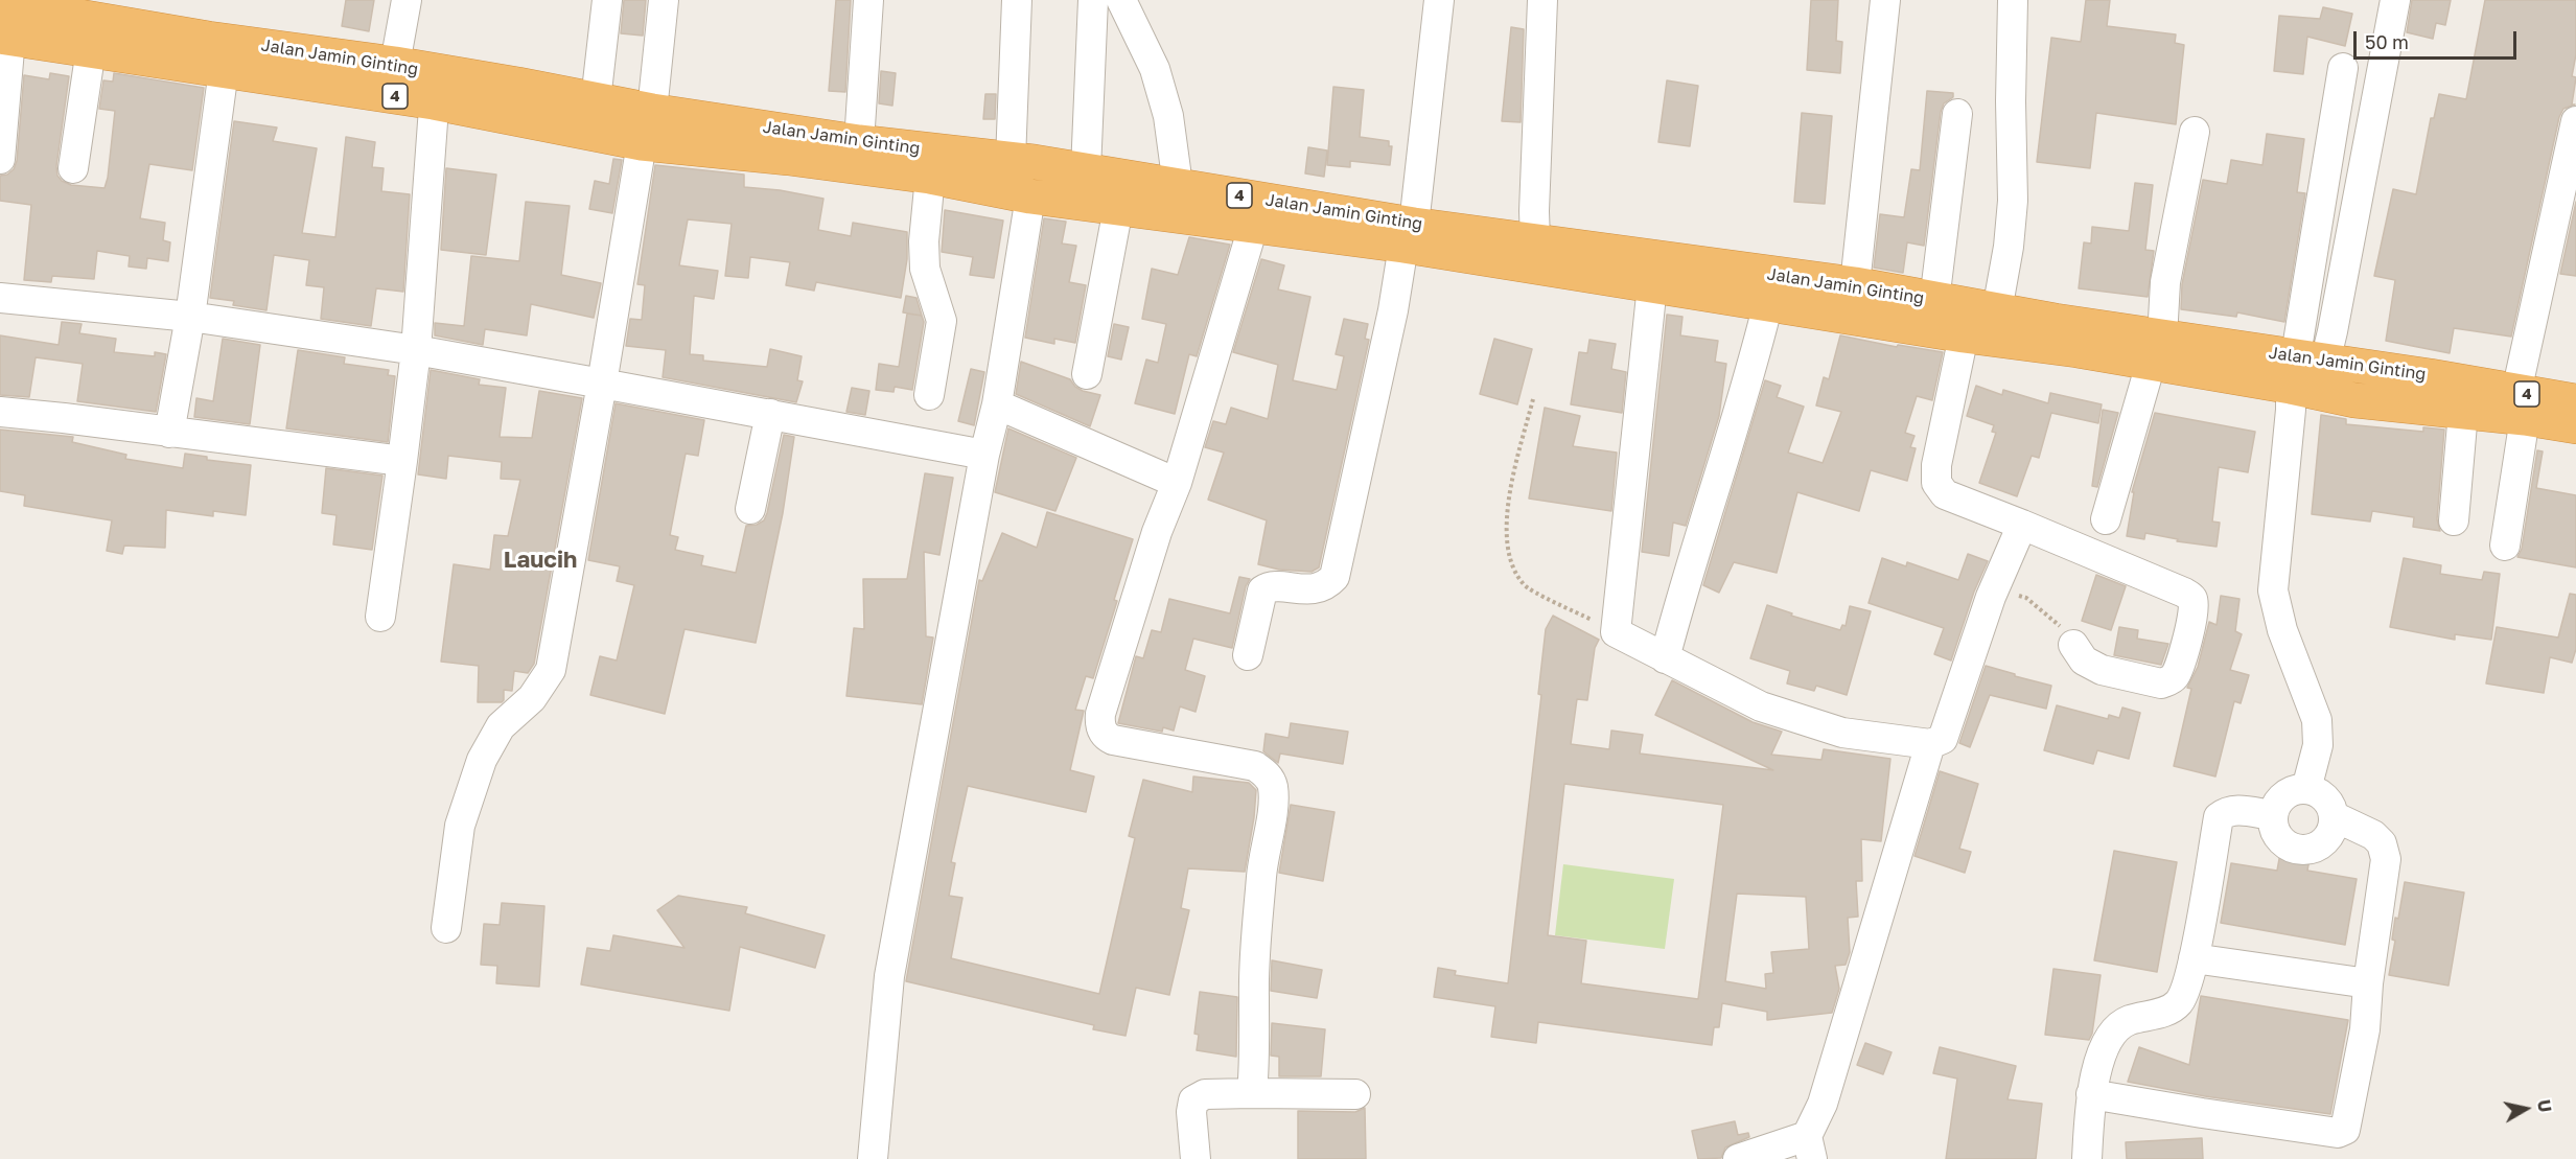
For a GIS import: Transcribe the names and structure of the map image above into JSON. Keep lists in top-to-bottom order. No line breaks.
{"streets":{"highway":["Jalan Jamin Ginting","4"]},"districts":["Laucih"],"scale_bar":"50 m","north":"right"}
